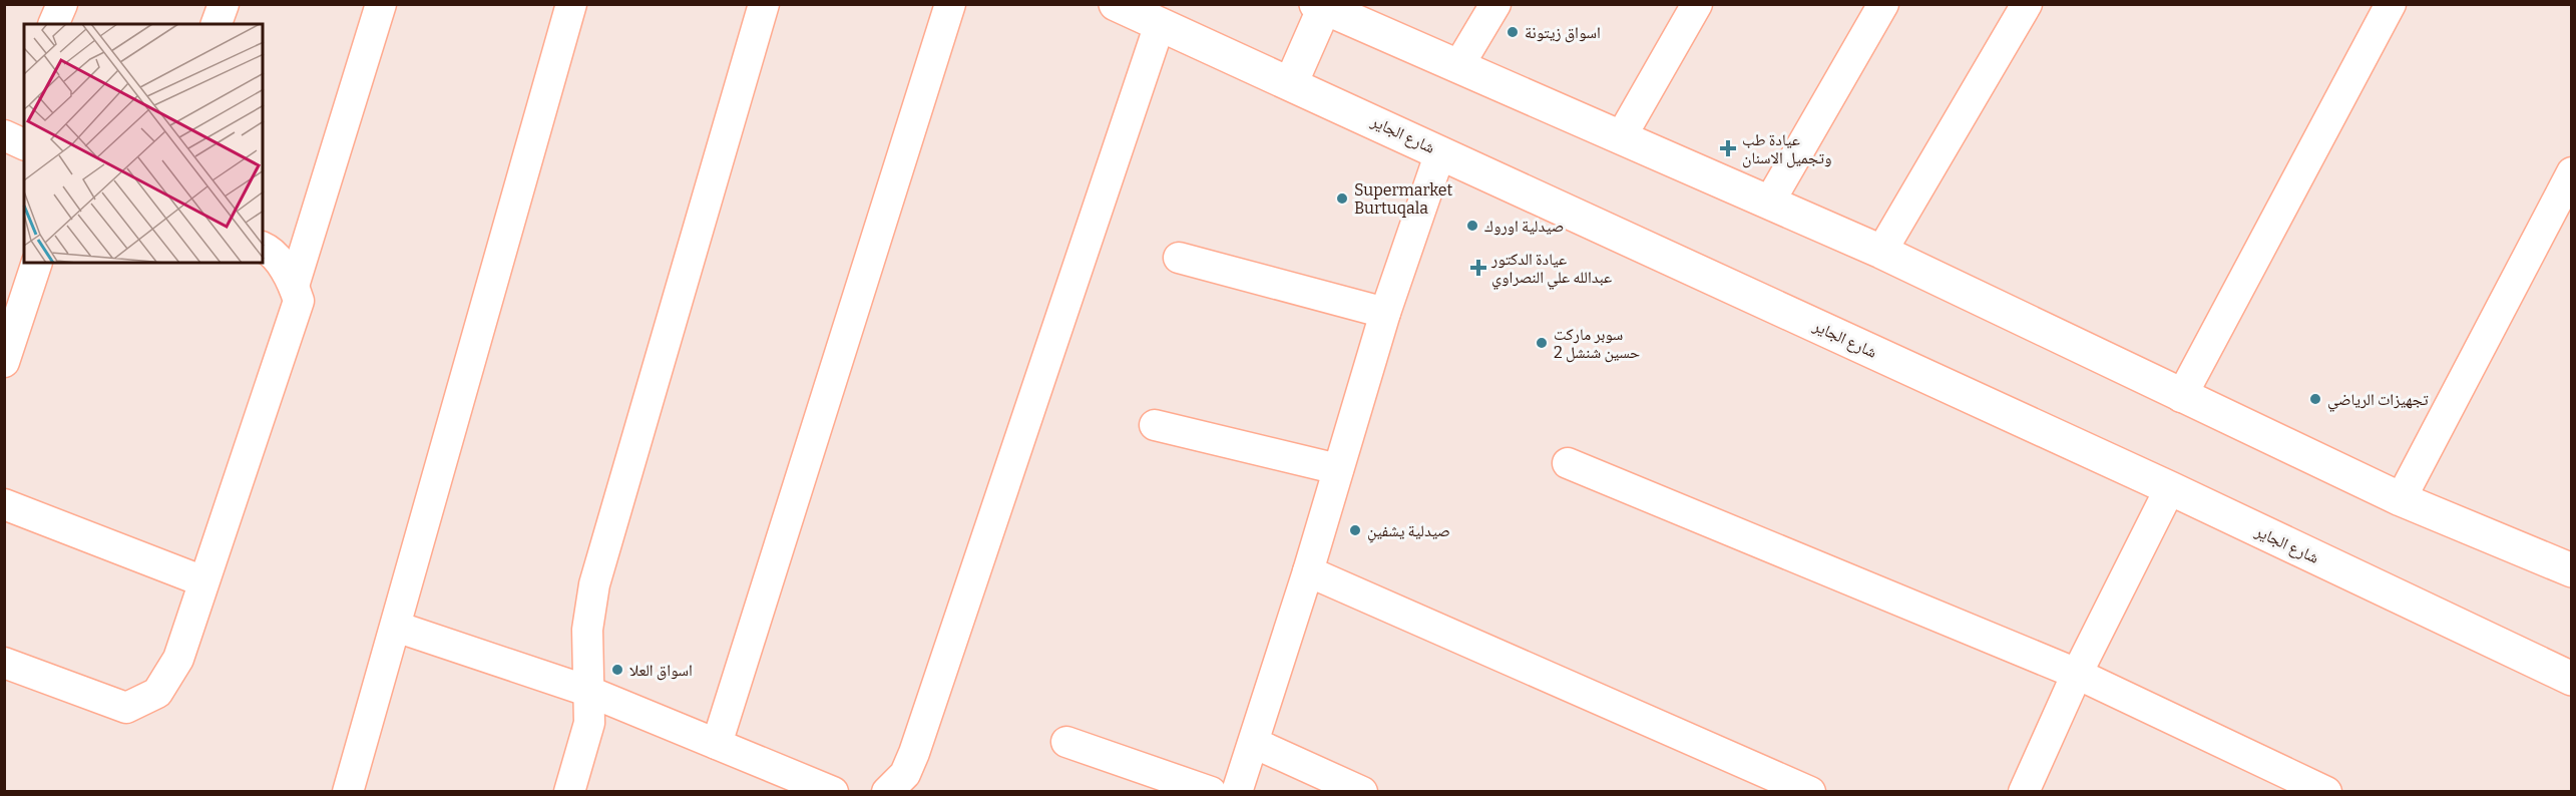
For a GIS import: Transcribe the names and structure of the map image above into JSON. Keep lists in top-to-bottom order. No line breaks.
{"streets":{"street":["شارع الجاير"]},"places":{"other":["اسواق زيتونة","Supermarket Burtuqala","صيدلية اوروك","سوبر ماركت حسين شنشل 2","تجهيزات الرياضي","صيدلية يشفينِ","اسواق العلا"],"health":["عيادة طب وتجميل الاسنان","عيادة الدكتور عبدالله علي النصراوي"]}}
